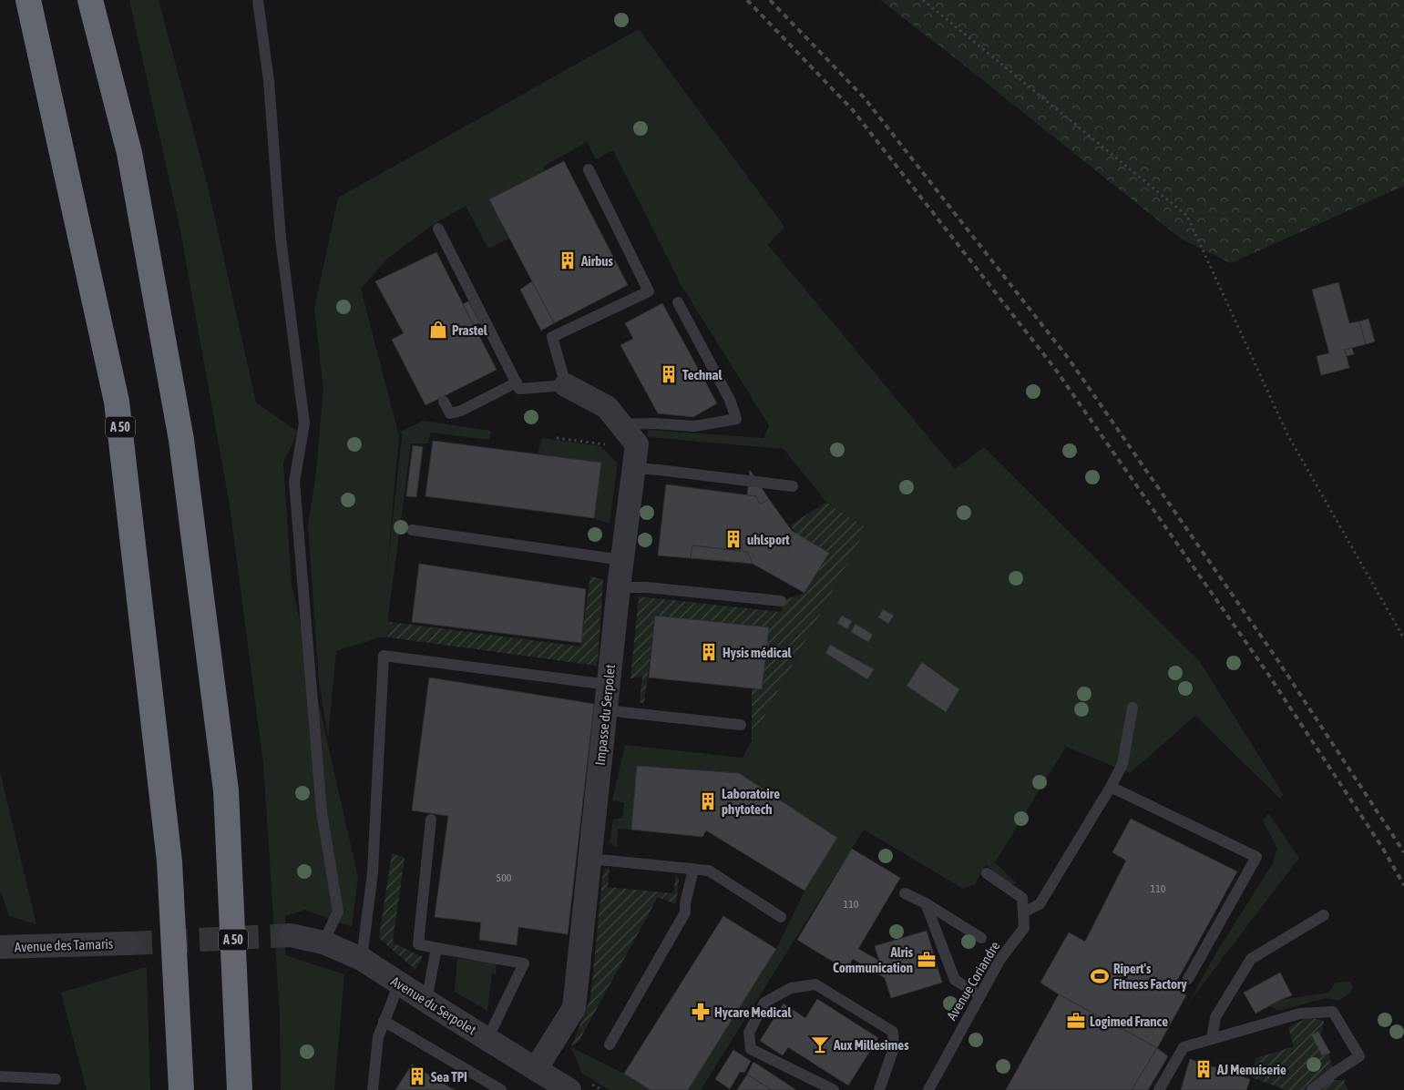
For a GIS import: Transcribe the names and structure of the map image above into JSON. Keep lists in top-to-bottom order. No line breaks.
{"streets":{"highway":["A 50"],"street":["Impasse du Serpolet","Avenue des Tamaris","Avenue du Serpolet"],"lane":["Avenue Coriandre"]},"crossings":[["Impasse du Serpolet","Avenue du Serpolet"]],"places":{"building":["Airbus","Technal","uhlsport","Hysis médical","Laboratoire phytotech","AJ Menuiserie","Sea TPI"],"shop":["Prastel"],"office":["Alris Communication","Logimed France"],"sports":["Ripert's Fitness Factory"],"pharmacy":["Hycare Medical"],"bar":["Aux Millesimes"]},"house_numbers":["500","110","110"]}
